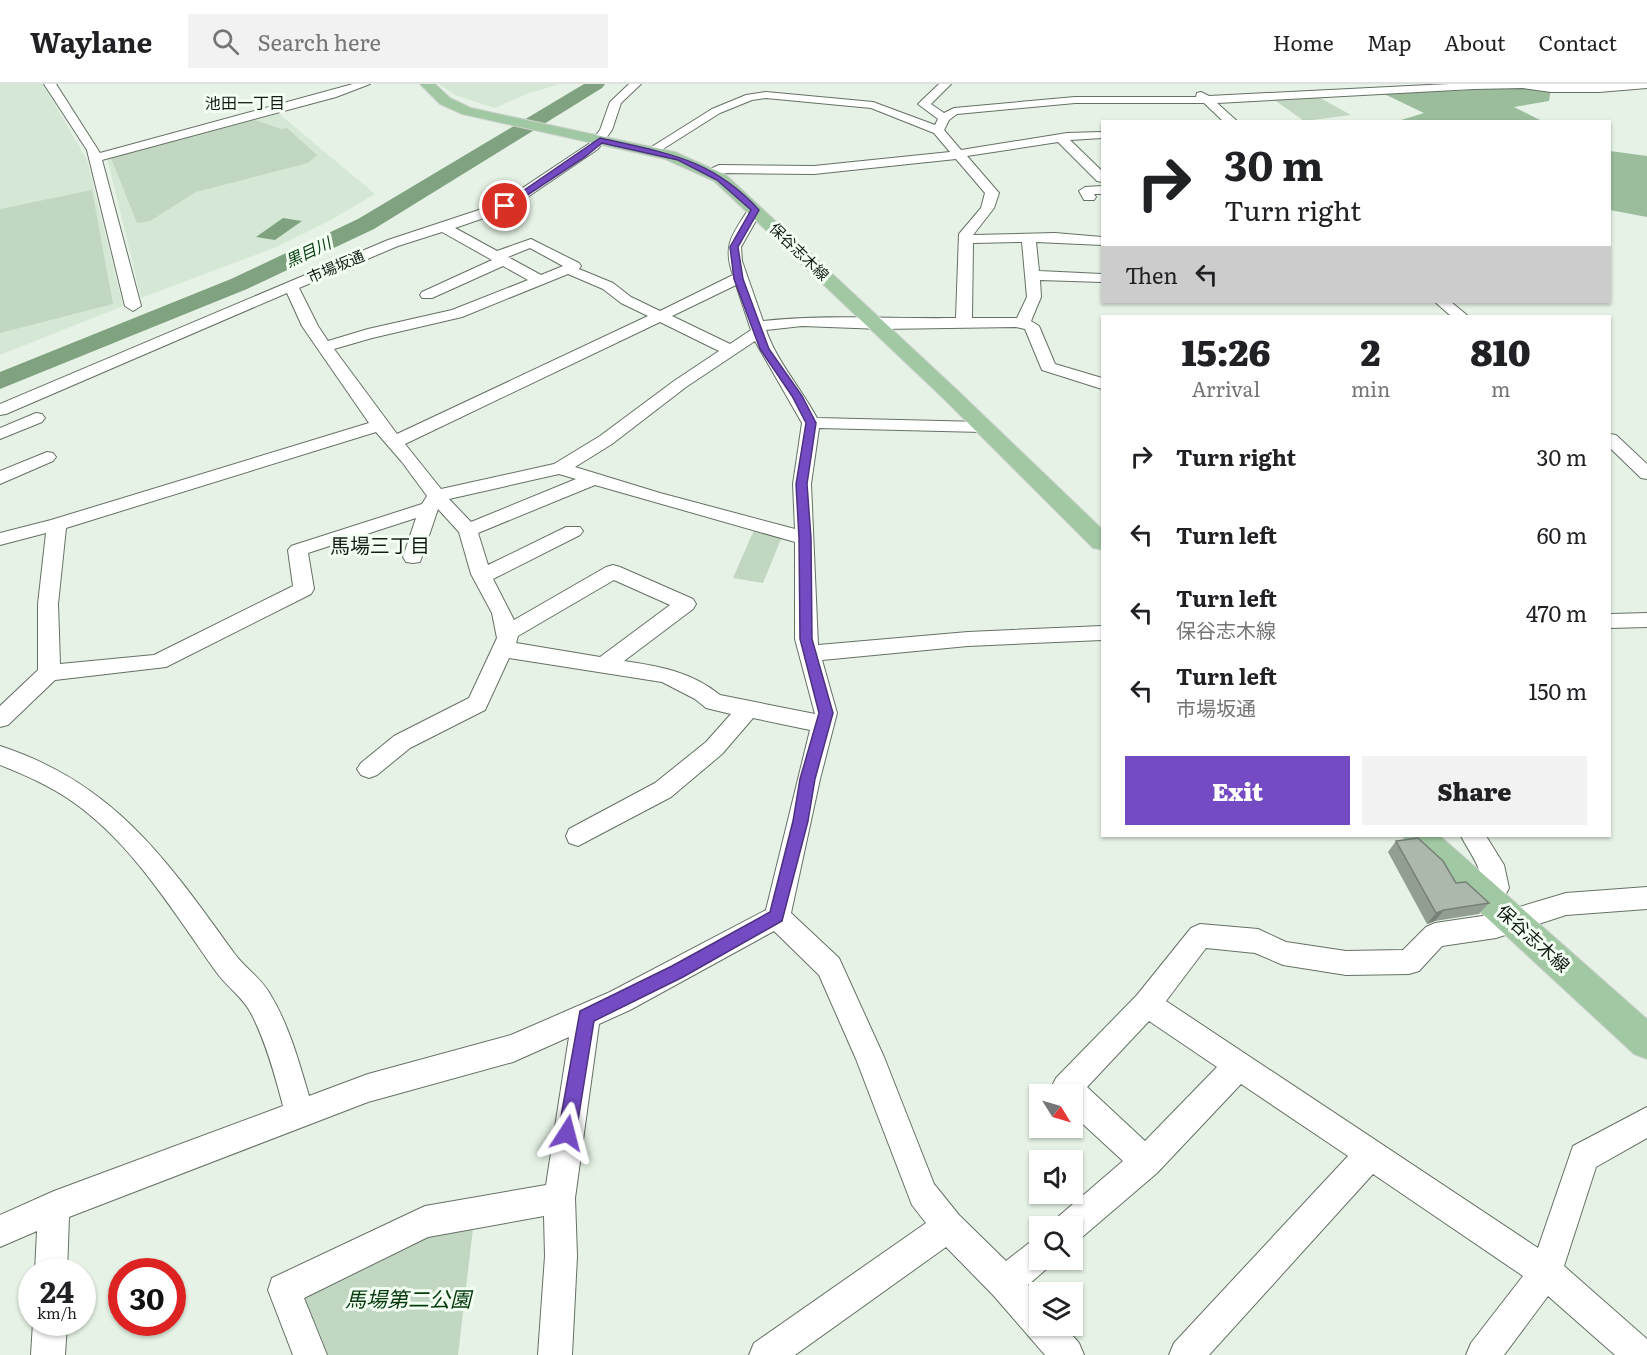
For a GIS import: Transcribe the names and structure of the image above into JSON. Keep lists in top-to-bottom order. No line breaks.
{"streets":{"main road":["保谷志木線"],"street":["市場坂通"]},"crossings":[["保谷志木線","市場坂通"]],"districts":["池田一丁目","馬場三丁目"],"water":["黒目川"],"parks":["馬場第二公園"],"north":"bottom right","page":{"header":"Waylane","search":"Search here","nav":["Home","Map","About","Contact"],"turn":["30 m","Turn right"],"then":"Then","eta":["15:26","Arrival","2","min","810","m"],"list":[{"name":"Turn right","value":"30 m"},{"name":"Turn left","value":"60 m"},{"name":"Turn left","note":"保谷志木線","value":"470 m"},{"name":"Turn left","note":"市場坂通","value":"150 m"}],"buttons":["Exit","Share"],"speed":"24 km/h","limit":"30"}}
